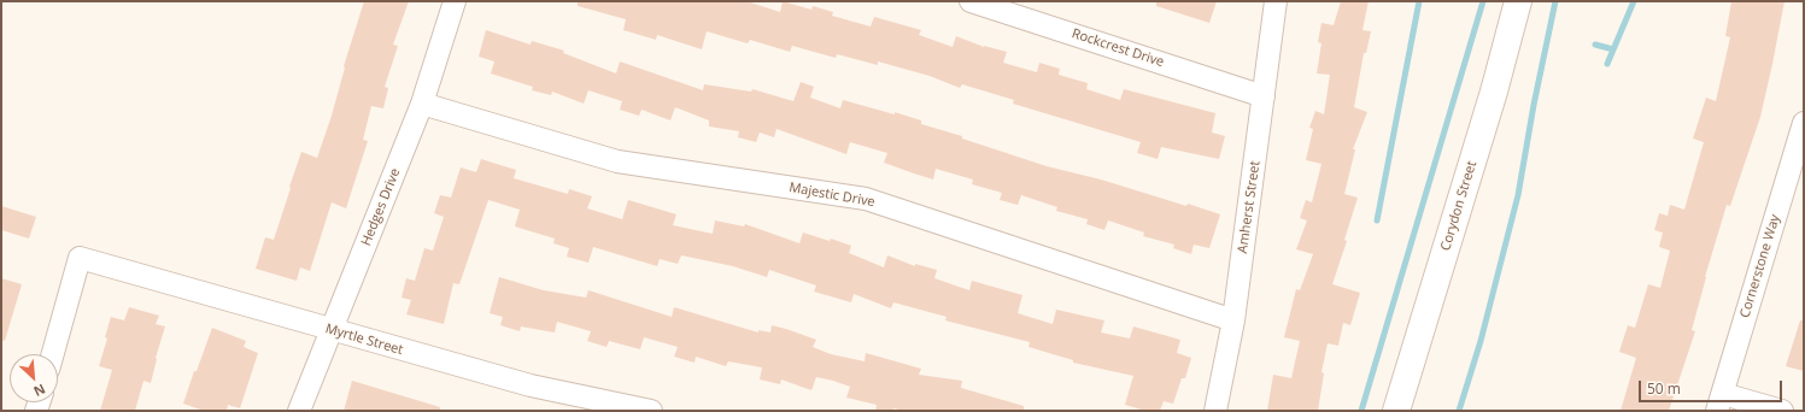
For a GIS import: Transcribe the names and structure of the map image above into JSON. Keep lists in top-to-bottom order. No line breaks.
{"streets":{"main road":["Corydon Street"],"street":["Rockcrest Drive","Majestic Drive","Hedges Drive","Amherst Street","Cornerstone Way","Myrtle Street"]},"crossings":[["Rockcrest Drive","Amherst Street"],["Majestic Drive","Hedges Drive"],["Majestic Drive","Amherst Street"],["Hedges Drive","Myrtle Street"]],"scale_bar":"50 m","north":"bottom right"}
